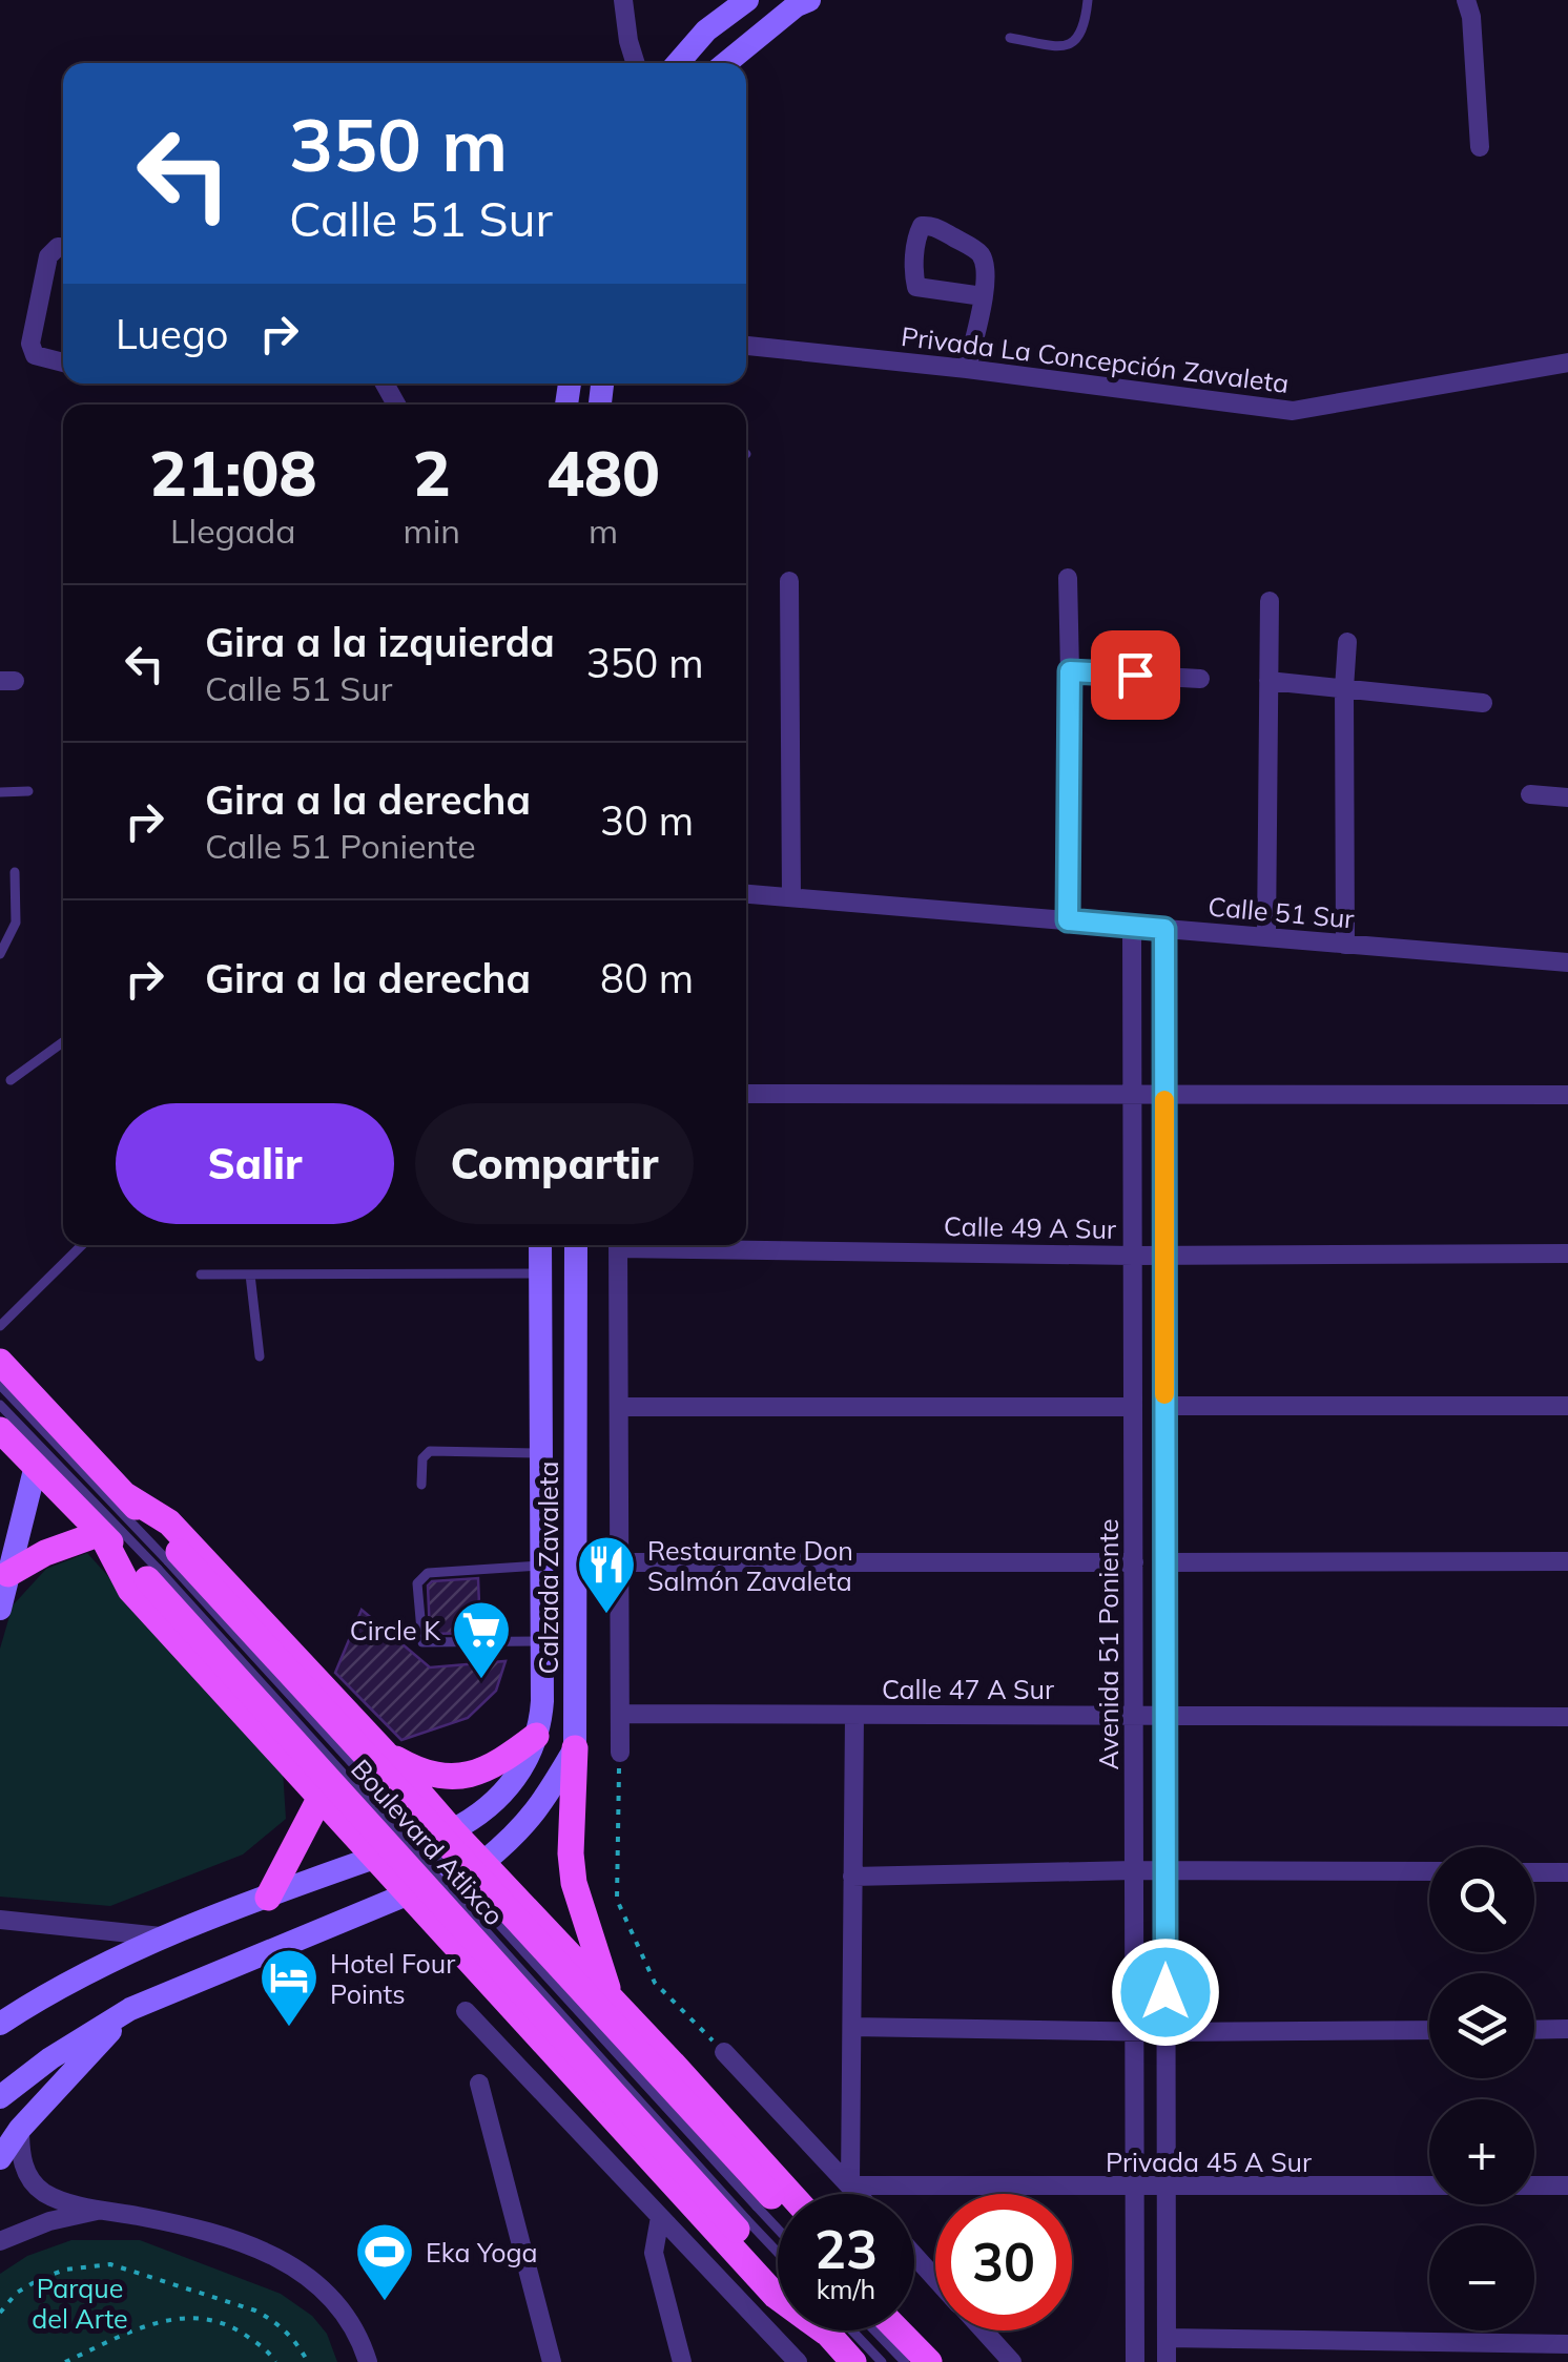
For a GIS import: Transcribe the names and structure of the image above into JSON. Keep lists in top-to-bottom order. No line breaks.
{"streets":{"main road":["Calzada Zavaleta","Boulevard Atlixco"],"street":["Privada La Concepción Zavaleta","Calle 51 Sur","Calle 49 A Sur","Avenida 51 Poniente","Calle 47 A Sur","Privada 45 A Sur"]},"crossings":[["Calle 51 Sur","Avenida 51 Poniente"],["Calle 49 A Sur","Avenida 51 Poniente"],["Avenida 51 Poniente","Calle 47 A Sur"],["Avenida 51 Poniente","Privada 45 A Sur"]],"parks":["Parque del Arte"],"places":{"restaurant":["Restaurante Don Salmón Zavaleta"],"supermarket":["Circle K"],"hotel":["Hotel Four Points"],"sports":["Eka Yoga"]},"page":{"turn":["350 m","Calle 51 Sur"],"then":"Luego","eta":["21:08","Llegada","2","min","480","m"],"list":[{"name":"Gira a la izquierda","note":"Calle 51 Sur","value":"350 m"},{"name":"Gira a la derecha","note":"Calle 51 Poniente","value":"30 m"},{"name":"Gira a la derecha","value":"80 m"}],"buttons":["Salir","Compartir"],"map_buttons":["+","−"],"speed":"23 km/h","limit":"30"}}
